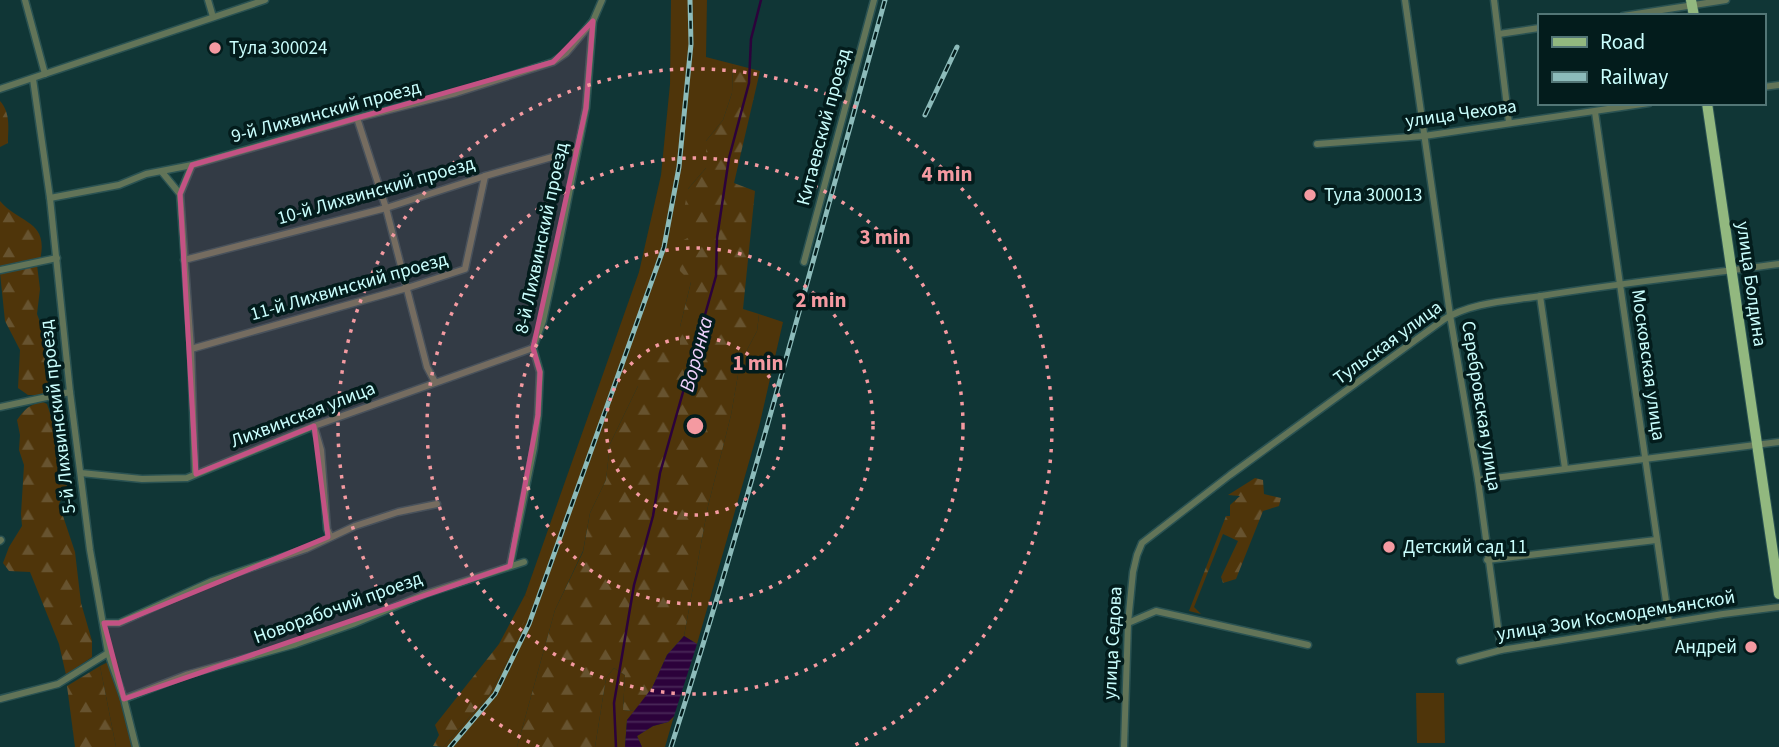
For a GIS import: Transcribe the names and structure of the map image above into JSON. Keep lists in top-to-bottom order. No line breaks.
{"streets":{"main road":["улица Болдина"],"street":["9-й Лихвинский проезд","улица Чехова","Китаевский проезд","10-й Лихвинский проезд","8-й Лихвинский проезд","11-й Лихвинский проезд","Тульская улица","Московская улица","Серебровская улица","Лихвинская улица","5-й Лихвинский проезд","Новорабочий проезд","улица Зои Космодемьянской","улица Седова"]},"crossings":[["9-й Лихвинский проезд","8-й Лихвинский проезд"],["9-й Лихвинский проезд","5-й Лихвинский проезд"],["улица Чехова","Московская улица"],["улица Чехова","Серебровская улица"],["10-й Лихвинский проезд","8-й Лихвинский проезд"],["10-й Лихвинский проезд","11-й Лихвинский проезд"],["8-й Лихвинский проезд","Лихвинская улица"],["8-й Лихвинский проезд","Новорабочий проезд"],["улица Болдина","Тульская улица"],["Тульская улица","Московская улица"],["Тульская улица","Серебровская улица"],["Тульская улица","улица Седова"],["Московская улица","улица Зои Космодемьянской"],["Серебровская улица","улица Зои Космодемьянской"],["Лихвинская улица","5-й Лихвинский проезд"],["5-й Лихвинский проезд","Новорабочий проезд"]],"water":["Воронка"],"places":["Тула 300024","Тула 300013","Детский сад 11","Андрей"],"legend":["Road","Railway"],"rings":["4 min","3 min","2 min","1 min"]}
